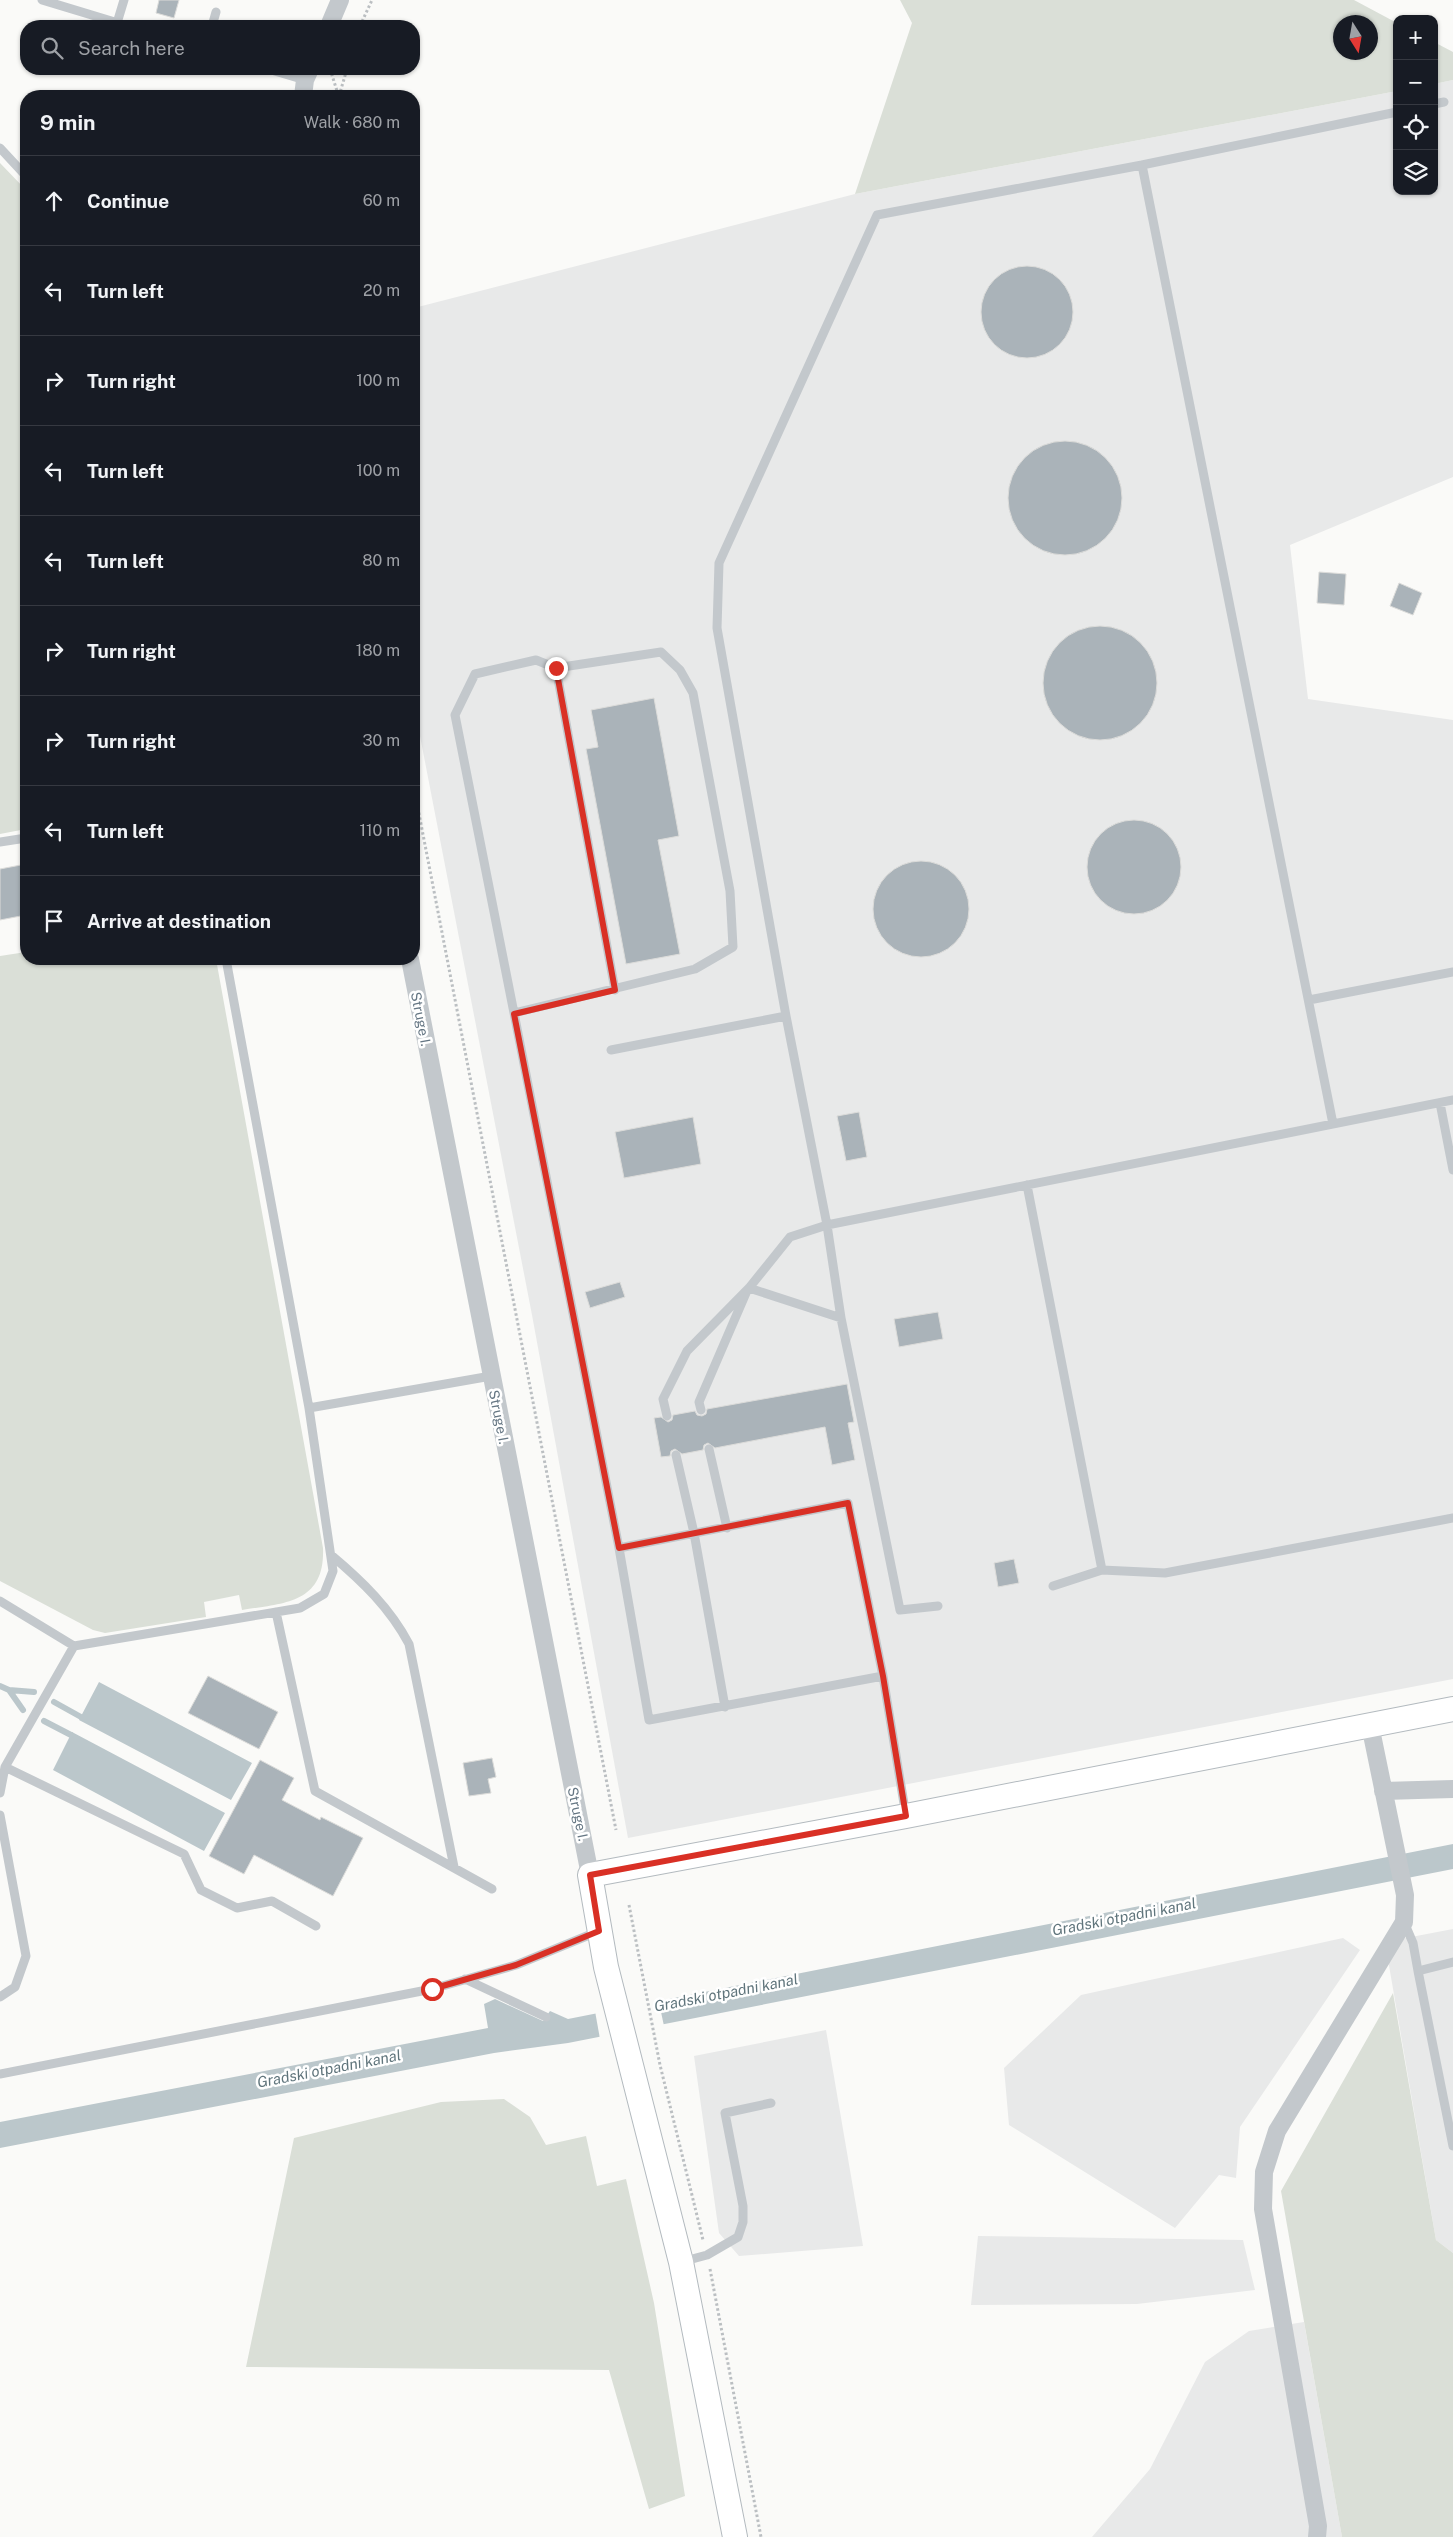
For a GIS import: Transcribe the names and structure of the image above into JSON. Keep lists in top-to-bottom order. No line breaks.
{"streets":{"street":["Struge I."]},"water":["Gradski otpadni kanal"],"north":"bottom","page":{"map_buttons":["+","−"],"search":"Search here","heading":["9 min","Walk · 680 m"],"list":[["Continue","60 m"],["Turn left","20 m"],["Turn right","100 m"],["Turn left","100 m"],["Turn left","80 m"],["Turn right","180 m"],["Turn right","30 m"],["Turn left","110 m"],"Arrive at destination"]}}
